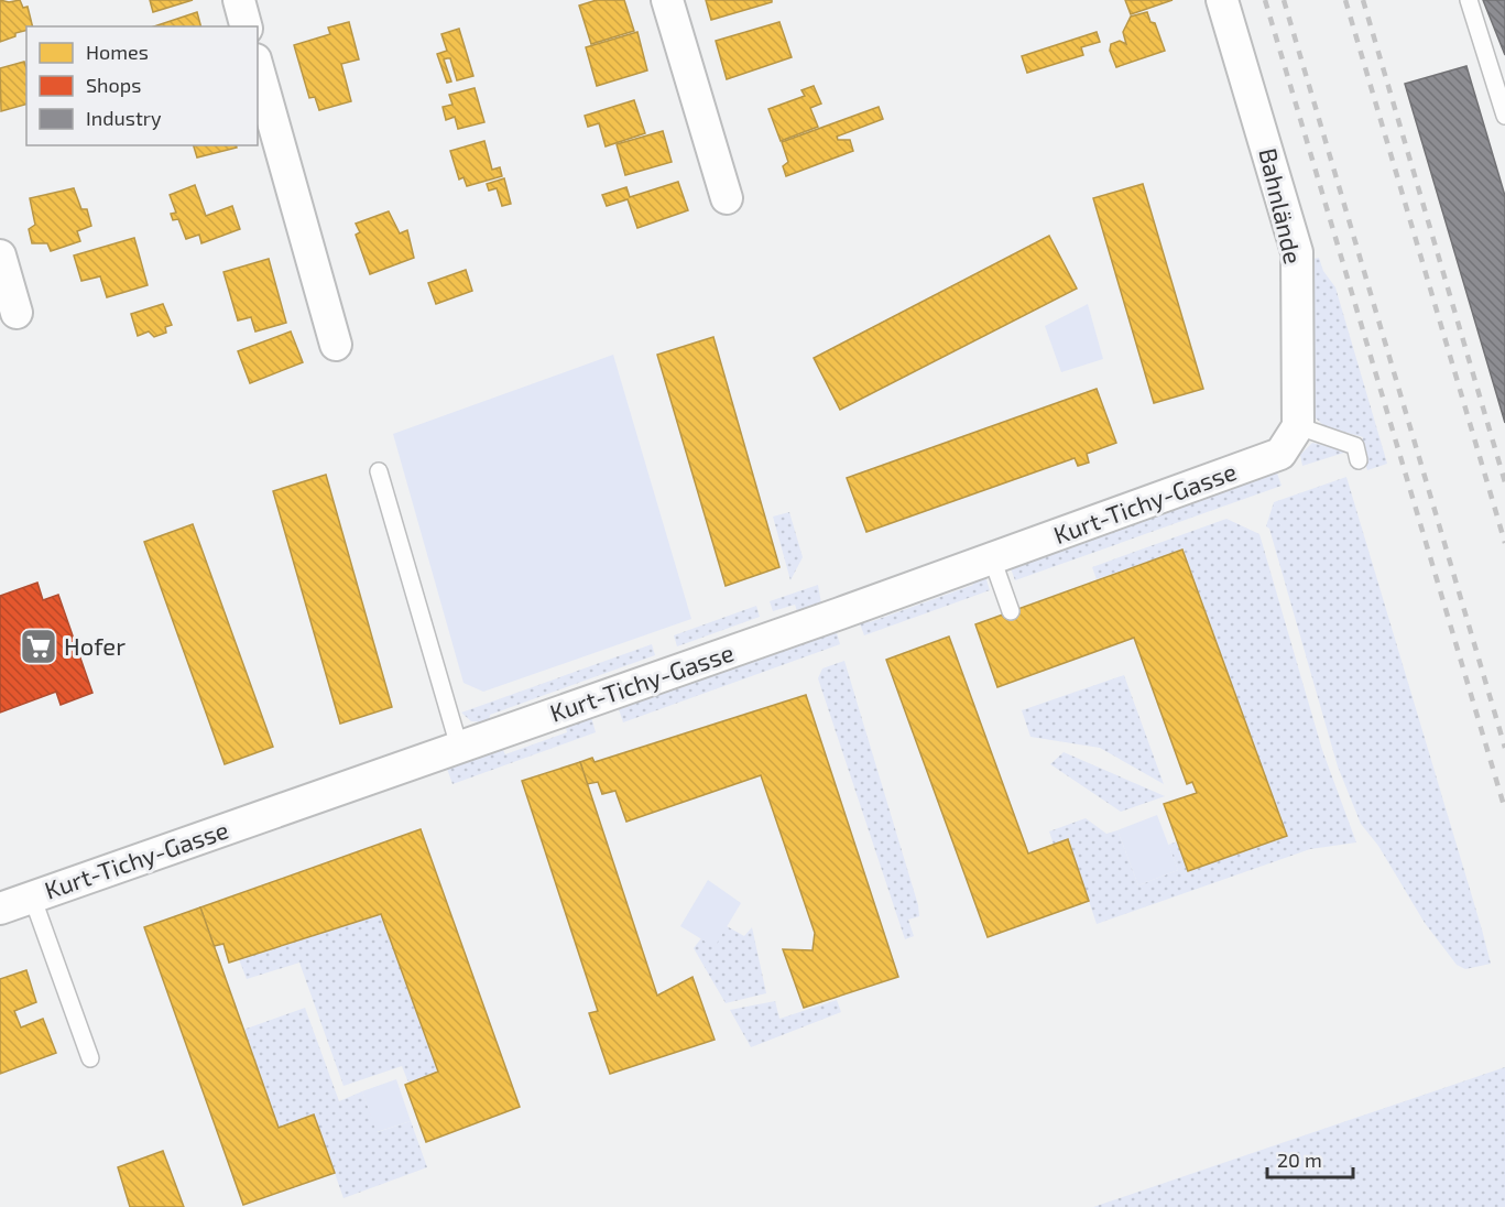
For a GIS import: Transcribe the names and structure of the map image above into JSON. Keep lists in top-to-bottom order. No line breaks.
{"streets":{"street":["Bahnlände","Kurt-Tichy-Gasse"]},"crossings":[["Bahnlände","Kurt-Tichy-Gasse"]],"places":{"supermarket":["Hofer"]},"legend":["Homes","Shops","Industry"],"scale_bar":"20 m"}
